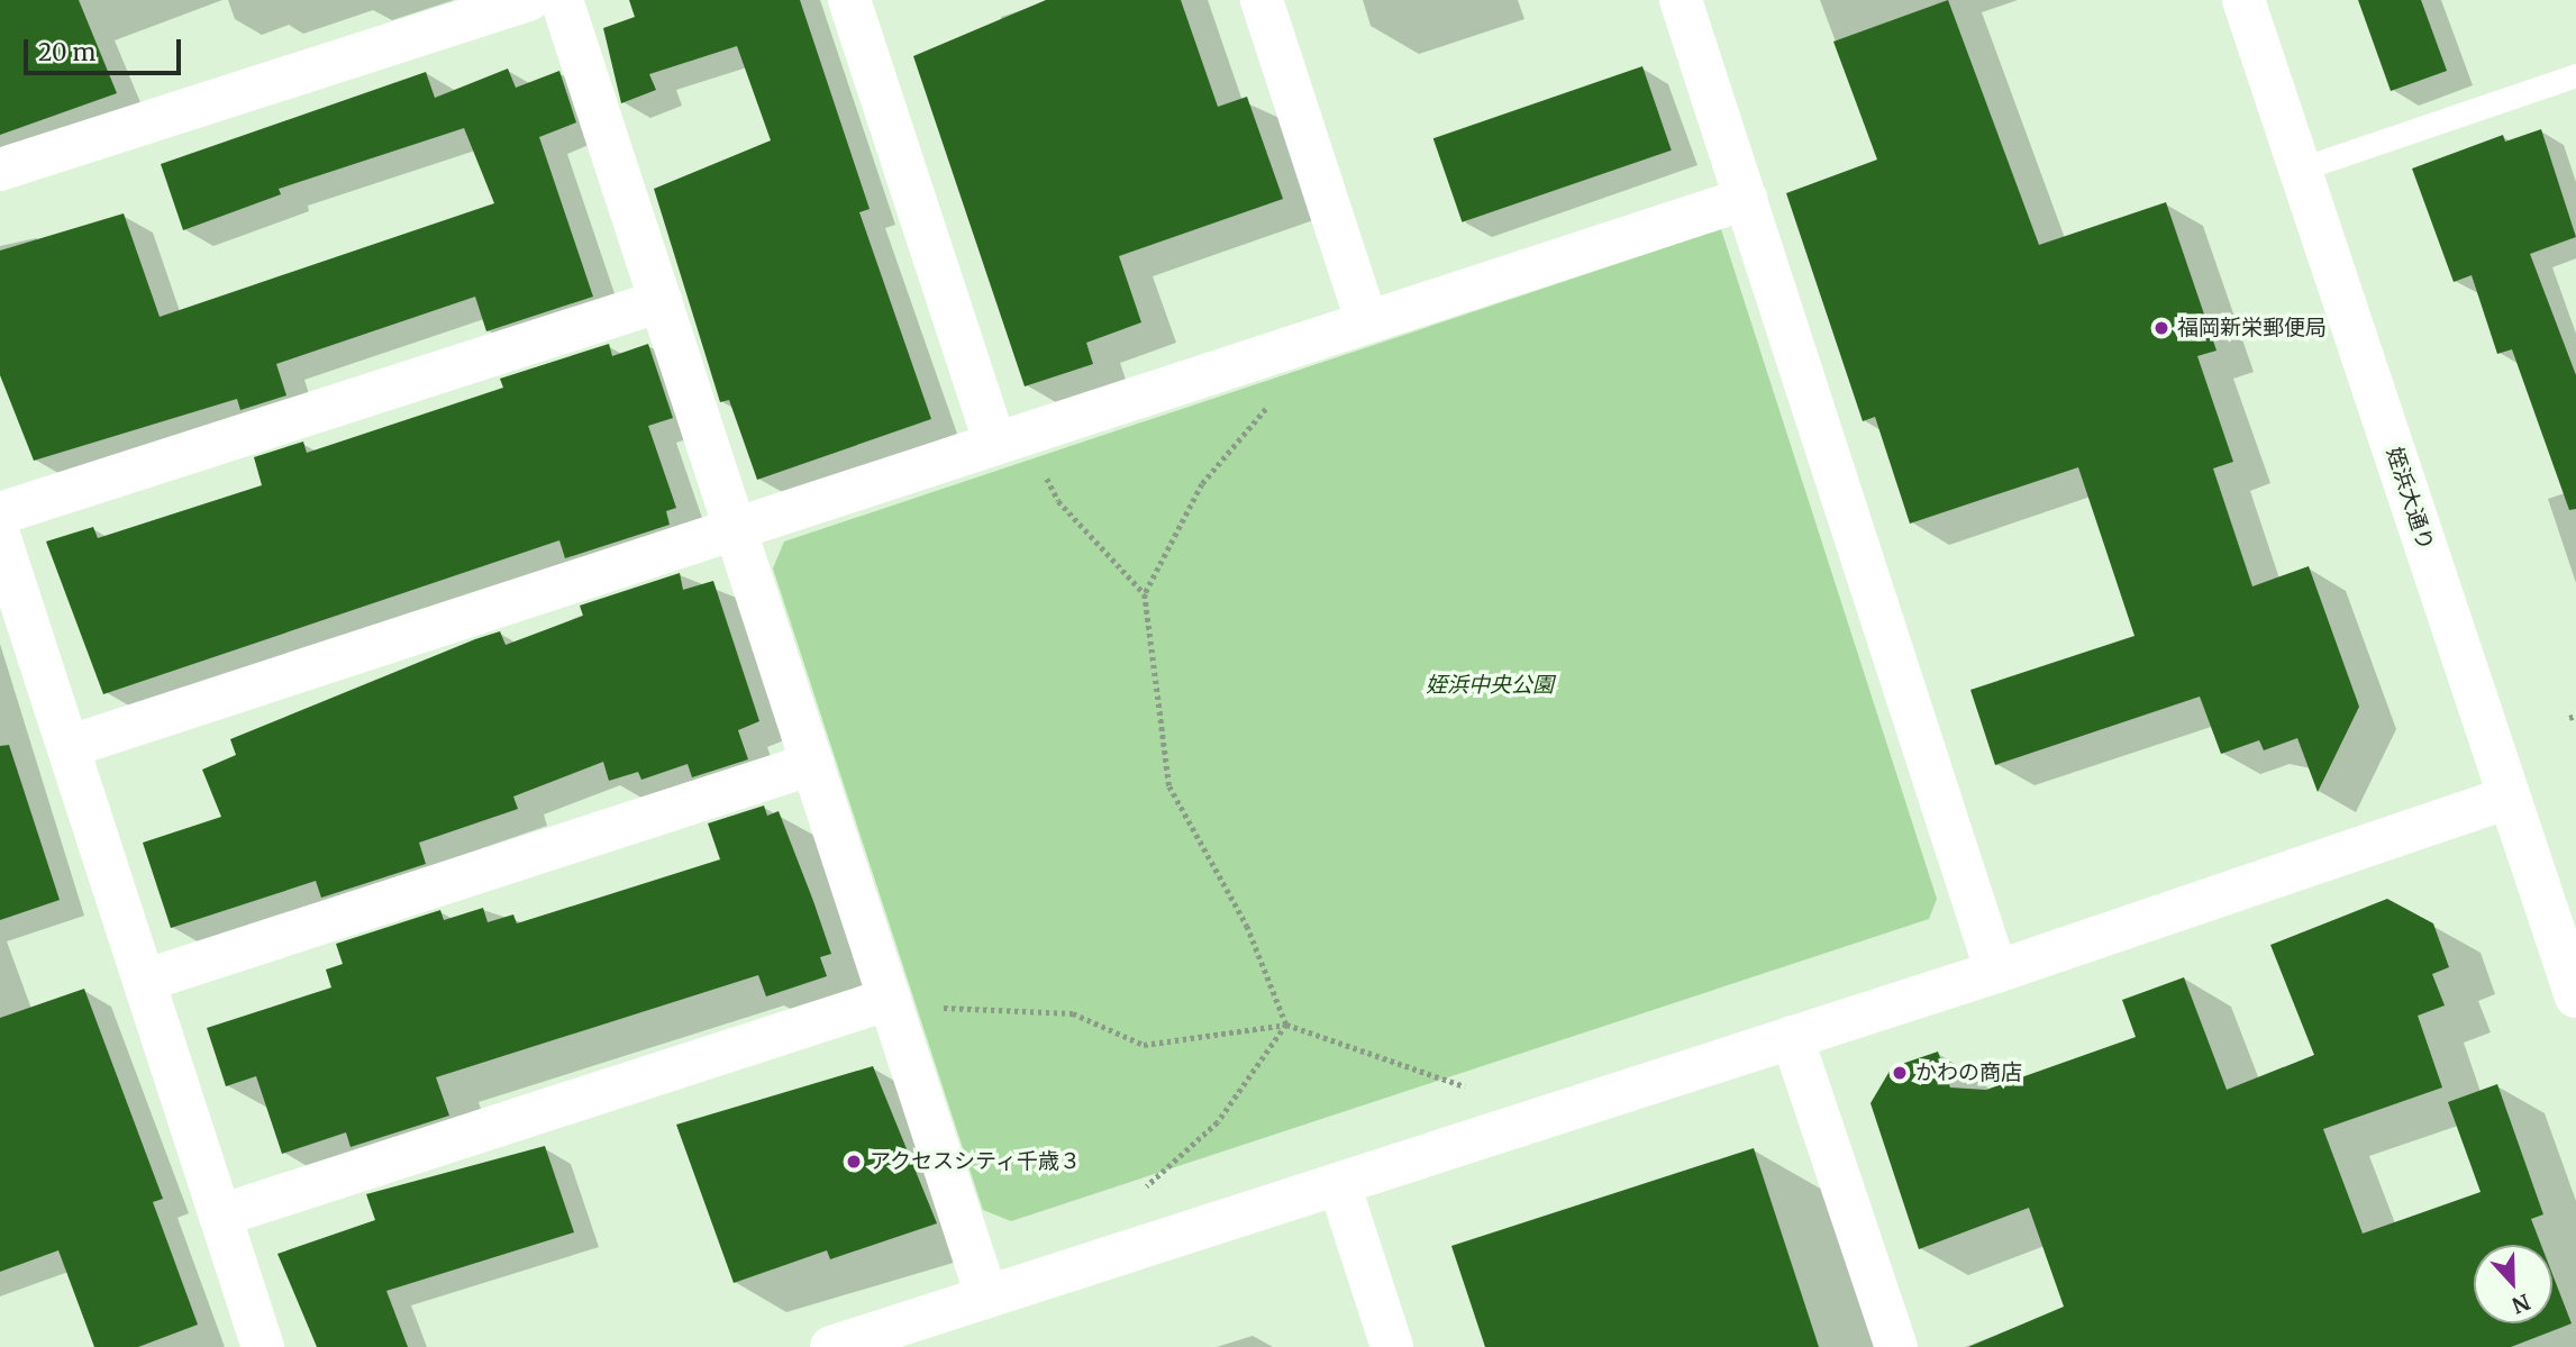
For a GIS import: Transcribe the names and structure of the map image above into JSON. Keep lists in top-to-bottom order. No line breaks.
{"streets":{"street":["姪浜大通り"]},"parks":["姪浜中央公園"],"places":["福岡新栄郵便局","かわの商店","アクセスシティ千歳３"],"scale_bar":"20 m","north":"bottom"}
